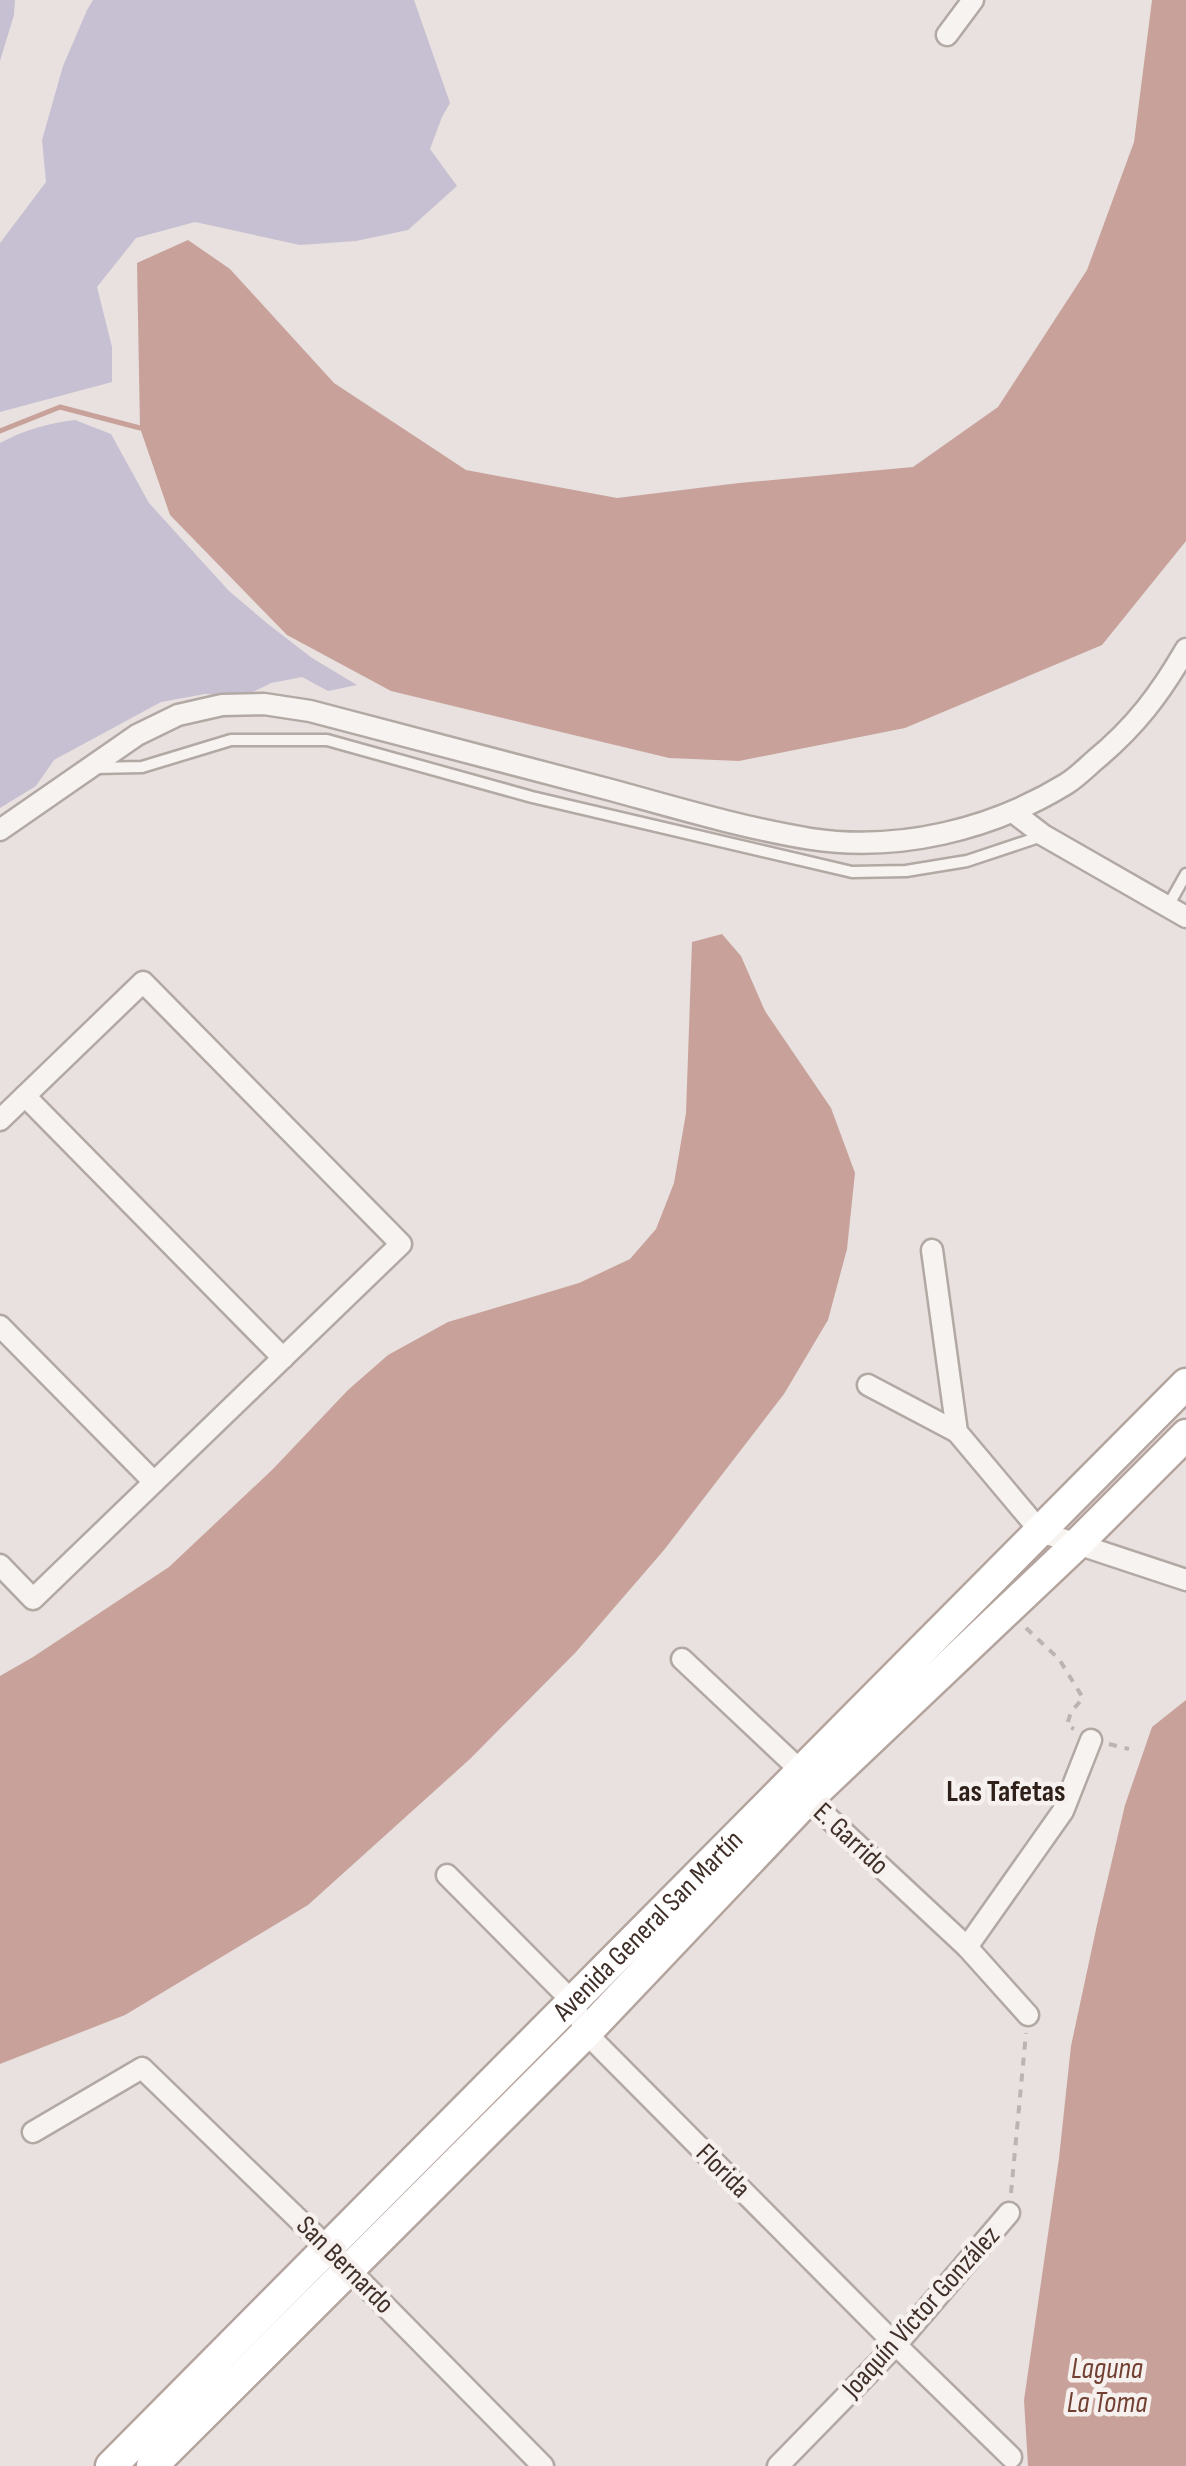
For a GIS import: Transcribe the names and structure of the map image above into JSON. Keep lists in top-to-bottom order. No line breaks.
{"streets":{"main road":["Avenida General San Martín"],"street":["E. Garrido","Florida","San Bernardo","Joaquín Víctor González"]},"crossings":[["E. Garrido","Avenida General San Martín"],["E. Garrido","Joaquín Víctor González"],["Avenida General San Martín","Florida"],["Avenida General San Martín","San Bernardo"],["Florida","Joaquín Víctor González"]],"districts":["Las Tafetas"],"water":["Laguna La Toma"]}
